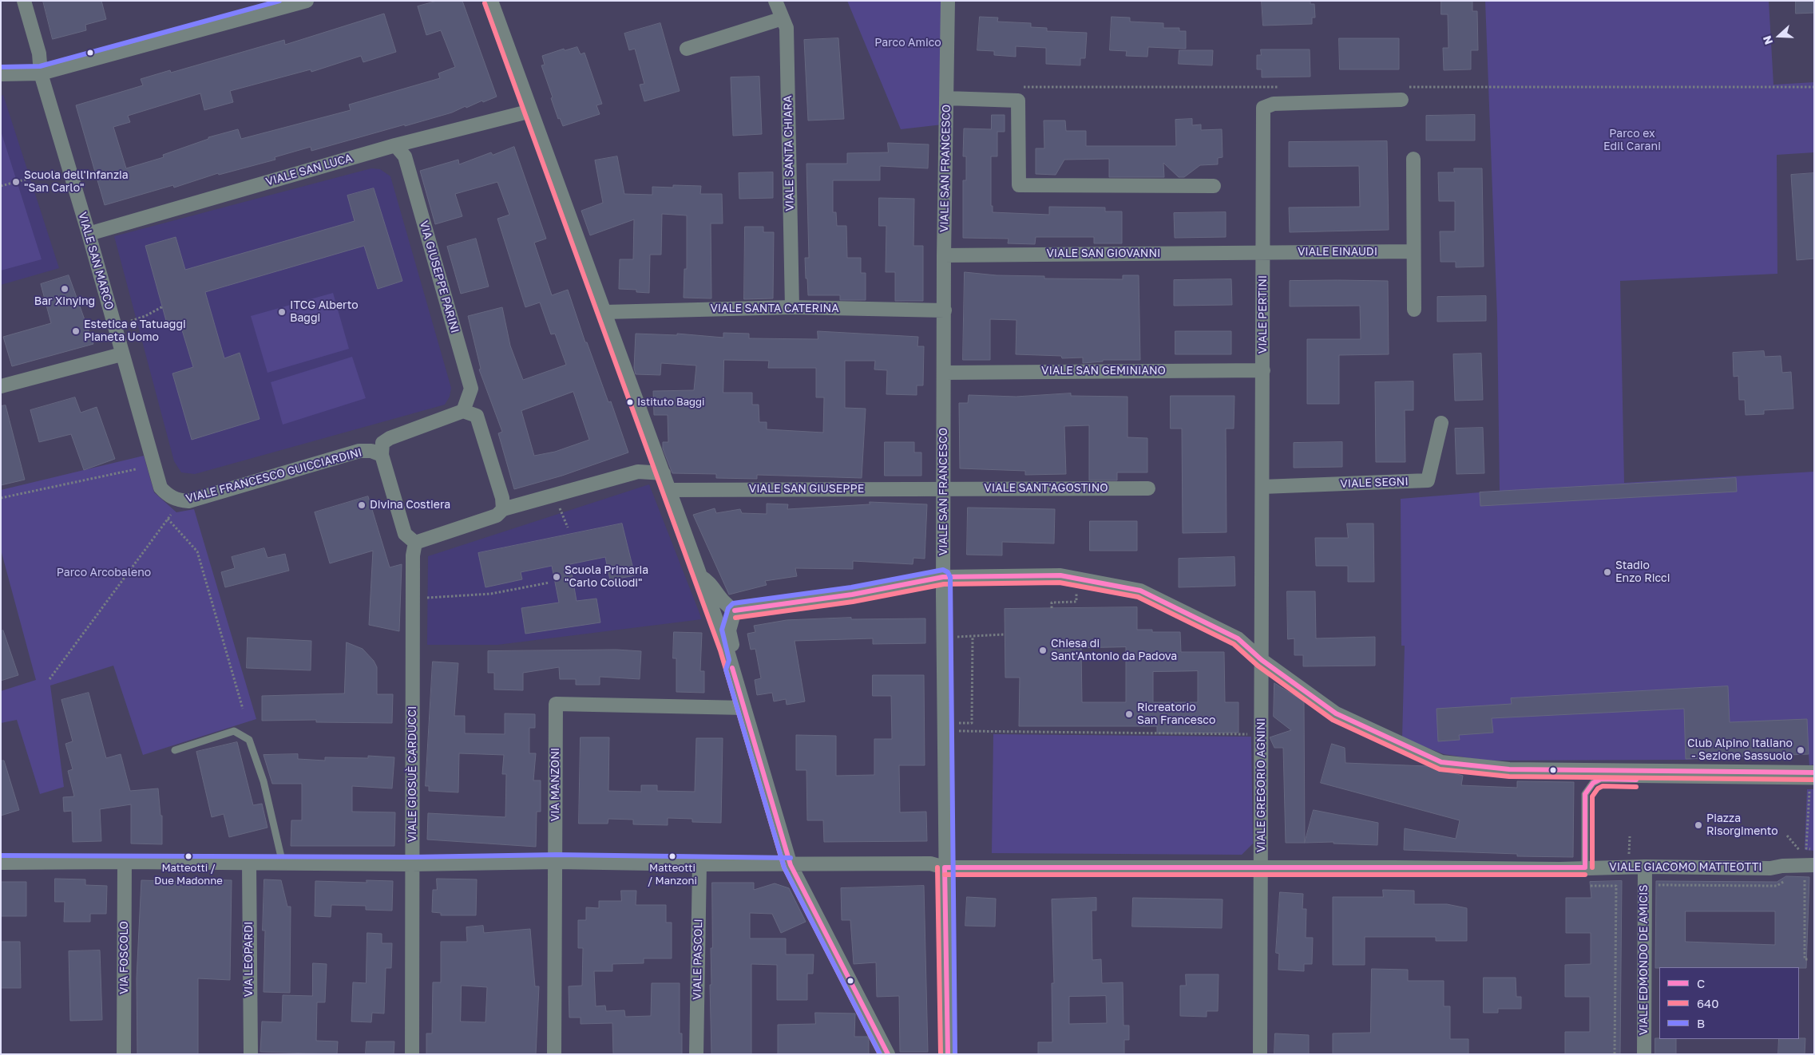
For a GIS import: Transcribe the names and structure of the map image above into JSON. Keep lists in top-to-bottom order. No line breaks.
{"streets":{"street":["VIALE SANTA CHIARA","VIALE SAN FRANCESCO","VIALE SAN LUCA","VIALE EINAUDI","VIALE SAN GIOVANNI","VIALE SAN MARCO","VIA GIUSEPPE PARINI","VIALE SANTA CATERINA","VIALE PERTINI","VIALE SAN GEMINIANO","VIALE FRANCESCO GUICCIARDINI","VIALE SEGNI","VIALE SANT'AGOSTINO","VIALE SAN GIUSEPPE","VIALE GIOSUÈ CARDUCCI","VIA MANZONI","VIALE GREGORIO AGNINI","VIALE GIACOMO MATTEOTTI","VIA FOSCOLO","VIA LEOPARDI","VIALE PASCOLI","VIALE EDMONDO DE AMICIS"]},"crossings":[["VIALE SANTA CHIARA","VIALE SANTA CATERINA"],["VIALE SAN FRANCESCO","VIALE SAN GIOVANNI"],["VIALE SAN FRANCESCO","VIALE SANTA CATERINA"],["VIALE SAN FRANCESCO","VIALE SAN GEMINIANO"],["VIALE SAN FRANCESCO","VIALE SANT'AGOSTINO"],["VIALE SAN FRANCESCO","VIALE SAN GIUSEPPE"],["VIALE SAN FRANCESCO","VIALE GIACOMO MATTEOTTI"],["VIALE SAN LUCA","VIALE SAN MARCO"],["VIALE SAN LUCA","VIA GIUSEPPE PARINI"],["VIALE EINAUDI","VIALE SAN GIOVANNI"],["VIALE EINAUDI","VIALE PERTINI"],["VIALE SAN GIOVANNI","VIALE PERTINI"],["VIALE SAN MARCO","VIALE FRANCESCO GUICCIARDINI"],["VIALE PERTINI","VIALE SAN GEMINIANO"],["VIALE PERTINI","VIALE SEGNI"],["VIALE PERTINI","VIALE GREGORIO AGNINI"],["VIALE SANT'AGOSTINO","VIALE SAN GIUSEPPE"],["VIALE GIOSUÈ CARDUCCI","VIALE GIACOMO MATTEOTTI"],["VIA MANZONI","VIALE GIACOMO MATTEOTTI"],["VIALE GREGORIO AGNINI","VIALE GIACOMO MATTEOTTI"],["VIALE GIACOMO MATTEOTTI","VIA FOSCOLO"],["VIALE GIACOMO MATTEOTTI","VIA LEOPARDI"],["VIALE GIACOMO MATTEOTTI","VIALE PASCOLI"],["VIALE GIACOMO MATTEOTTI","VIALE EDMONDO DE AMICIS"]],"parks":["Parco Amico","Parco ex Edil Carani","Parco Arcobaleno"],"places":["Scuola dell'Infanzia \"San Carlo\"","Bar Xinying","ITCG Alberto Baggi","Estetica e Tatuaggi Pianeta Uomo","Istituto Baggi","Divina Costiera","Stadio Enzo Ricci","Scuola Primaria \"Carlo Collodi\"","Chiesa di Sant'Antonio da Padova","Ricreatorio San Francesco","Club Alpino Italiano - Sezione Sassuolo","Piazza Risorgimento","Matteotti / Due Madonne","Matteotti / Manzoni"],"lines":["transit line B","transit line 640","transit line C"],"legend":["C","640","B"],"north":"left"}
